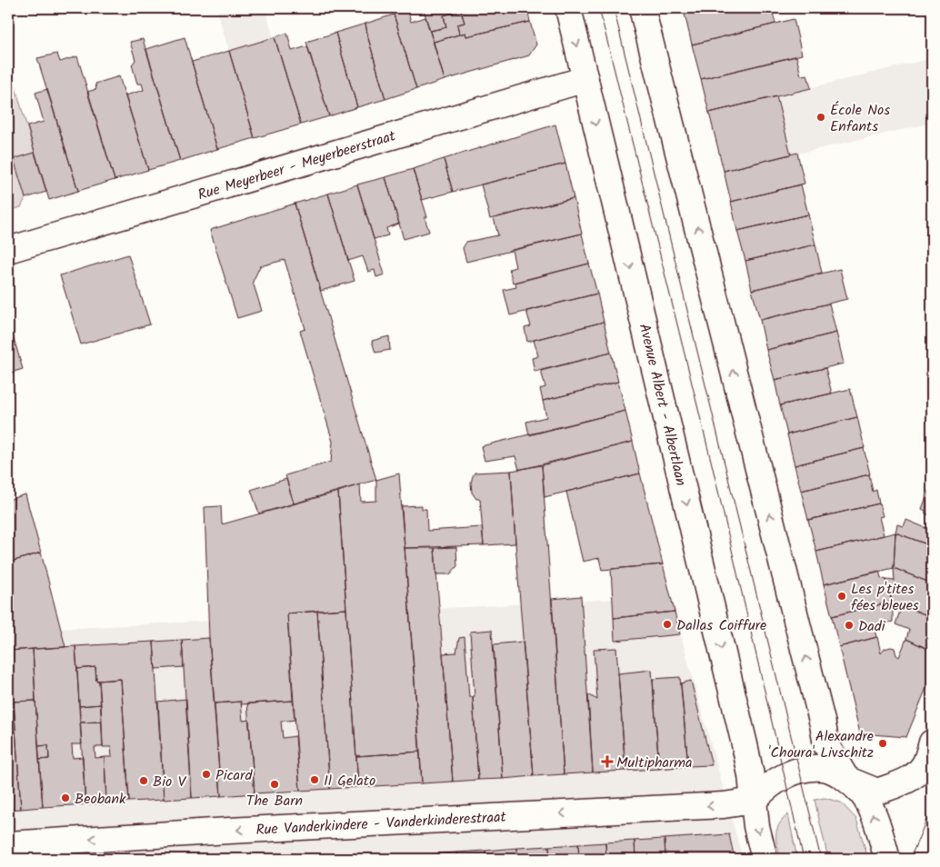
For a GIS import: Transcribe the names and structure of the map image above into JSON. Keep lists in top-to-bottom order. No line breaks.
{"streets":{"main road":["Rue Meyerbeer - Meyerbeerstraat","Avenue Albert - Albertlaan","Rue Vanderkindere - Vanderkinderestraat"]},"crossings":[["Rue Meyerbeer - Meyerbeerstraat","Avenue Albert - Albertlaan"],["Avenue Albert - Albertlaan","Rue Vanderkindere - Vanderkinderestraat"]],"one_way":["Rue Vanderkindere - Vanderkinderestraat"],"places":{"other":["École Nos Enfants","Les p'tites fées bleues","Dallas Coiffure","Dadi","Alexandre 'Choura' Livschitz","Picard","Il Gelato","Bio V","The Barn","Beobank"],"health":["Multipharma"]}}
